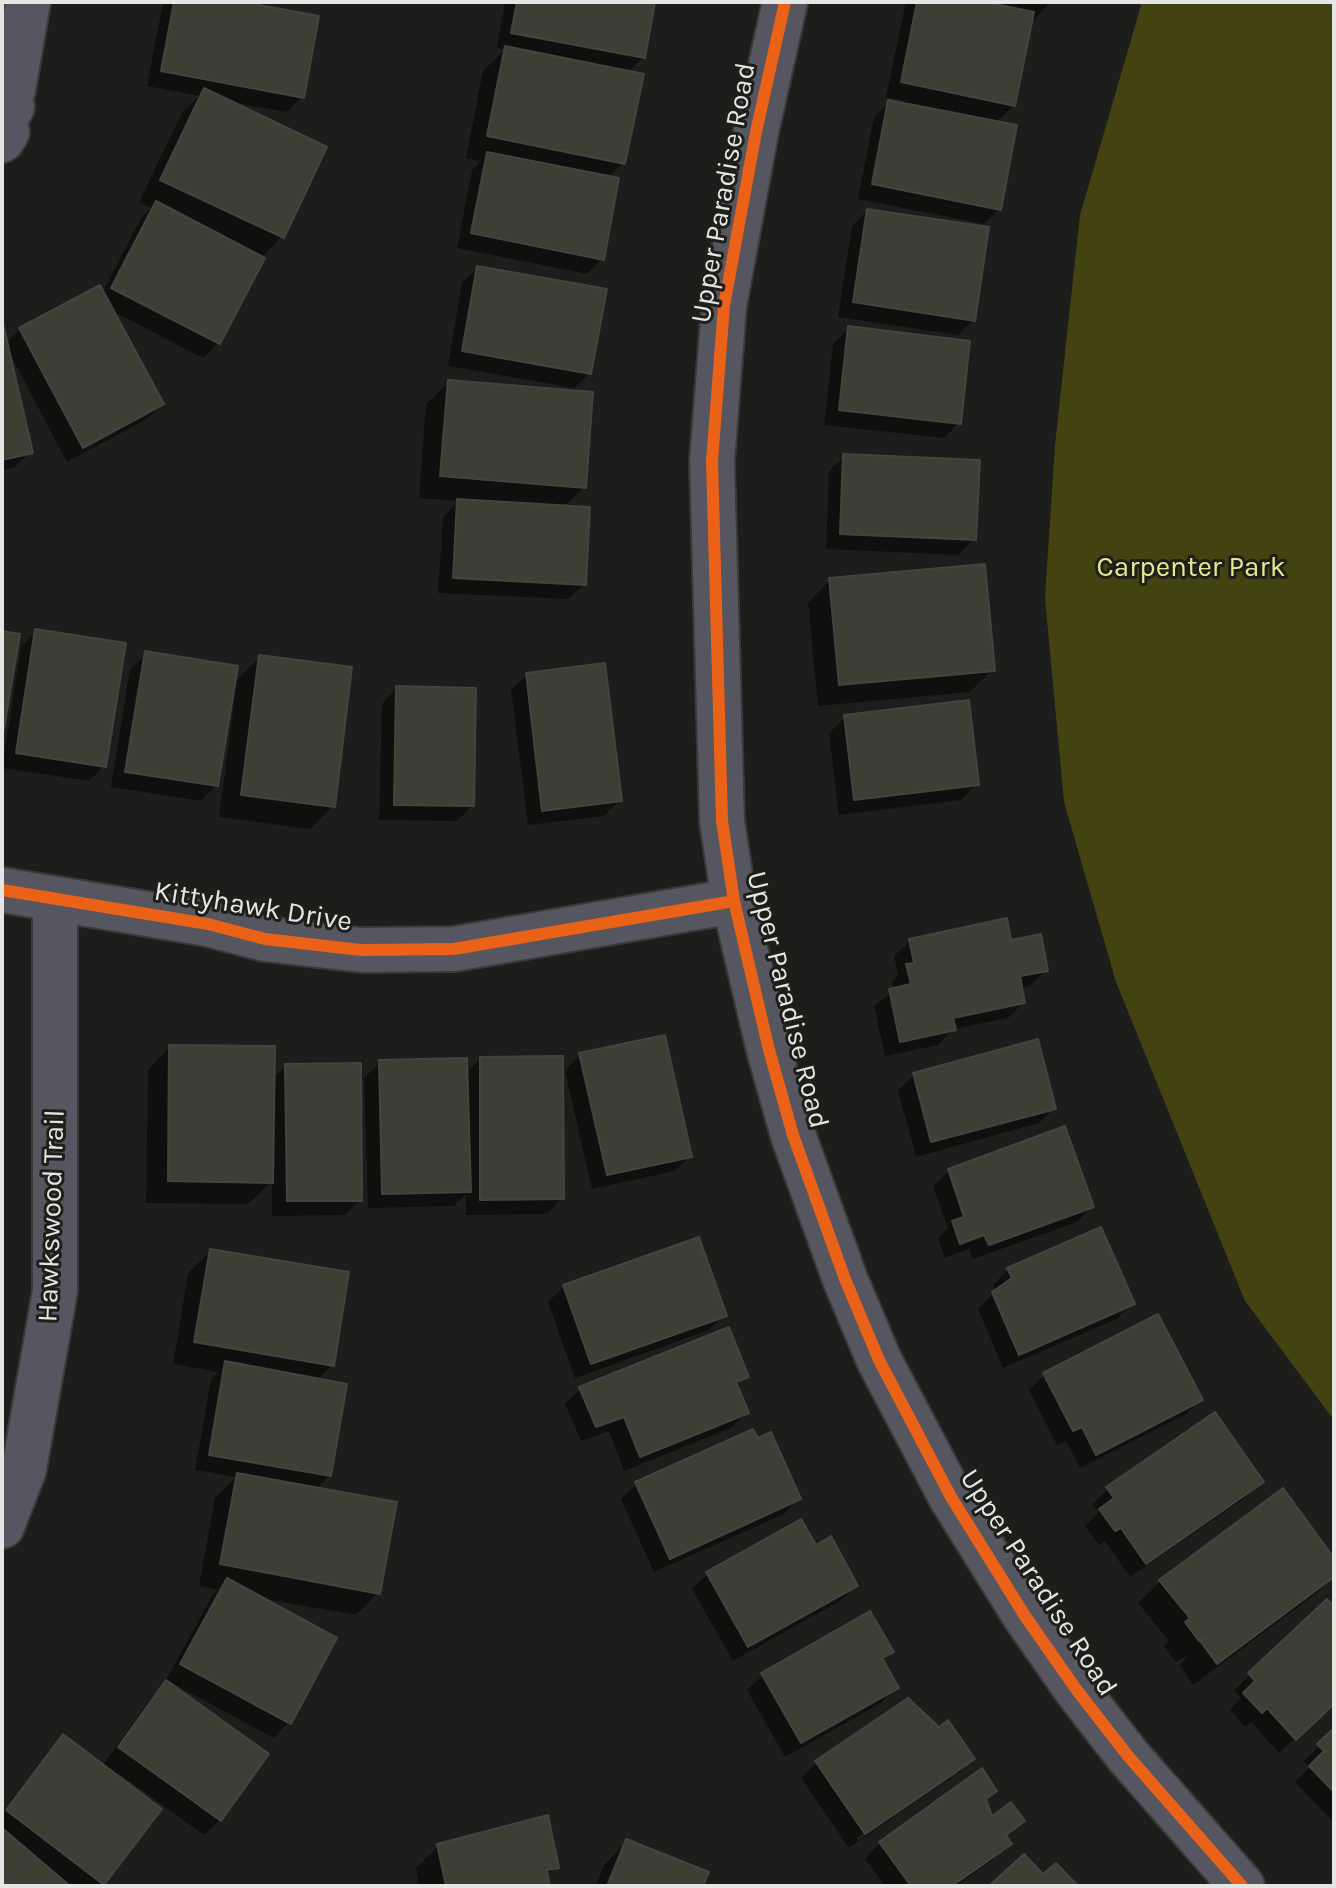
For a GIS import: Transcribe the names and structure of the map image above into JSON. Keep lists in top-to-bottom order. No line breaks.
{"streets":{"street":["Upper Paradise Road","Kittyhawk Drive","Hawkswood Trail"]},"crossings":[["Upper Paradise Road","Kittyhawk Drive"],["Kittyhawk Drive","Hawkswood Trail"]],"parks":["Carpenter Park"]}
